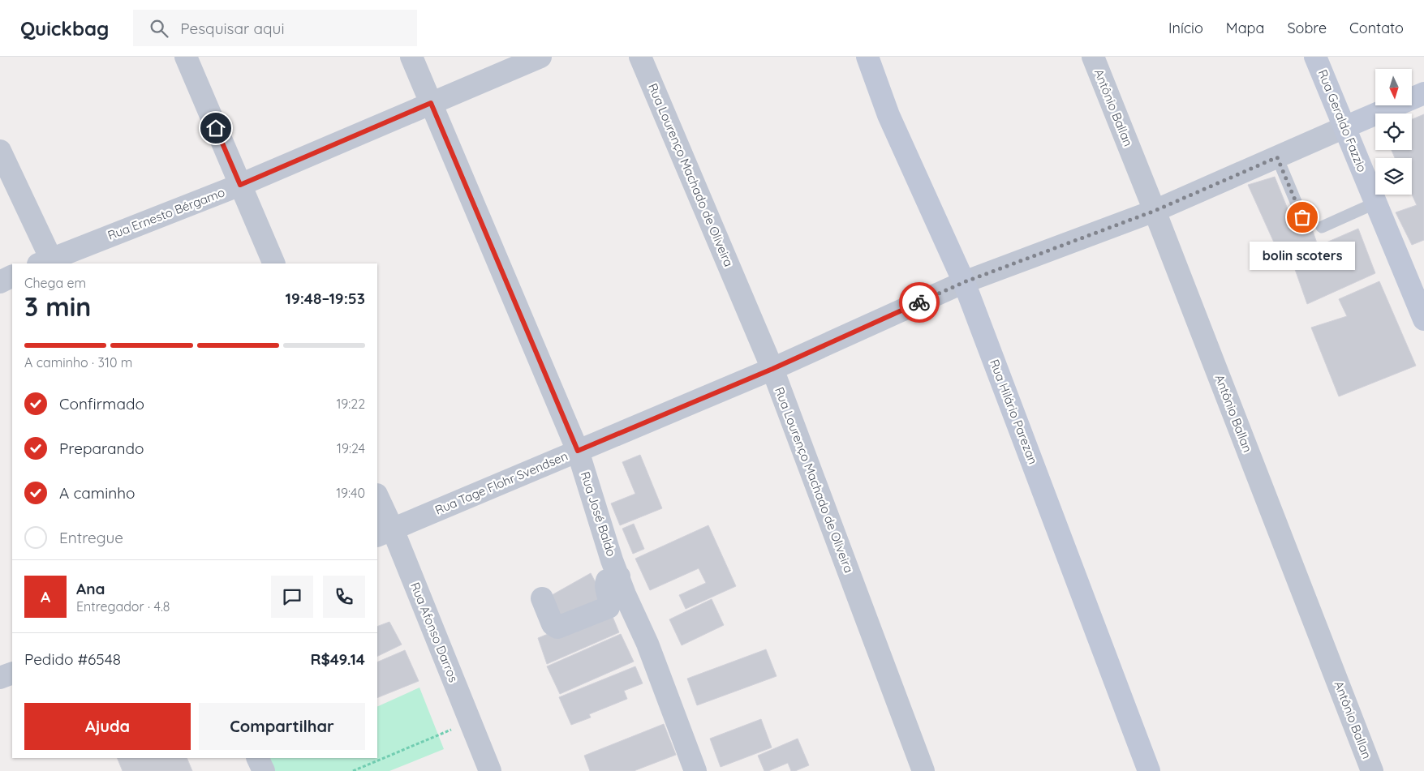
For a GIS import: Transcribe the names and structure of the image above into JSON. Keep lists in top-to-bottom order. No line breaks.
{"streets":{"street":["Antônio Ballan","Rua Geraldo Fazzio","Rua Lourenço Machado de Oliveira","Rua Ernesto Bérgamo","Rua Hilário Parezan","Rua Tage Flohr Svendsen","Rua José Baldo","Rua Afonso Darros"]},"crossings":[["Antônio Ballan","Rua Tage Flohr Svendsen"],["Rua Geraldo Fazzio","Rua Tage Flohr Svendsen"],["Rua Lourenço Machado de Oliveira","Rua Tage Flohr Svendsen"],["Rua Ernesto Bérgamo","Rua José Baldo"],["Rua Hilário Parezan","Rua Tage Flohr Svendsen"],["Rua Tage Flohr Svendsen","Rua José Baldo"],["Rua Tage Flohr Svendsen","Rua Afonso Darros"]],"places":["bolin scoters"],"north":"bottom","page":{"header":"Quickbag","search":"Pesquisar aqui","nav":["Início","Mapa","Sobre","Contato"],"bubble":"bolin scoters","heading":["3 min","Chega em","19:48–19:53"],"panel":["Ana","Entregador · 4.8","Pedido #6548","R$49.14"],"bar":"A caminho · 310 m","list":[["Confirmado","19:22"],["Preparando","19:24"],["A caminho","19:40"],"Entregue"],"round":"A","buttons":["Ajuda","Compartilhar"]}}
